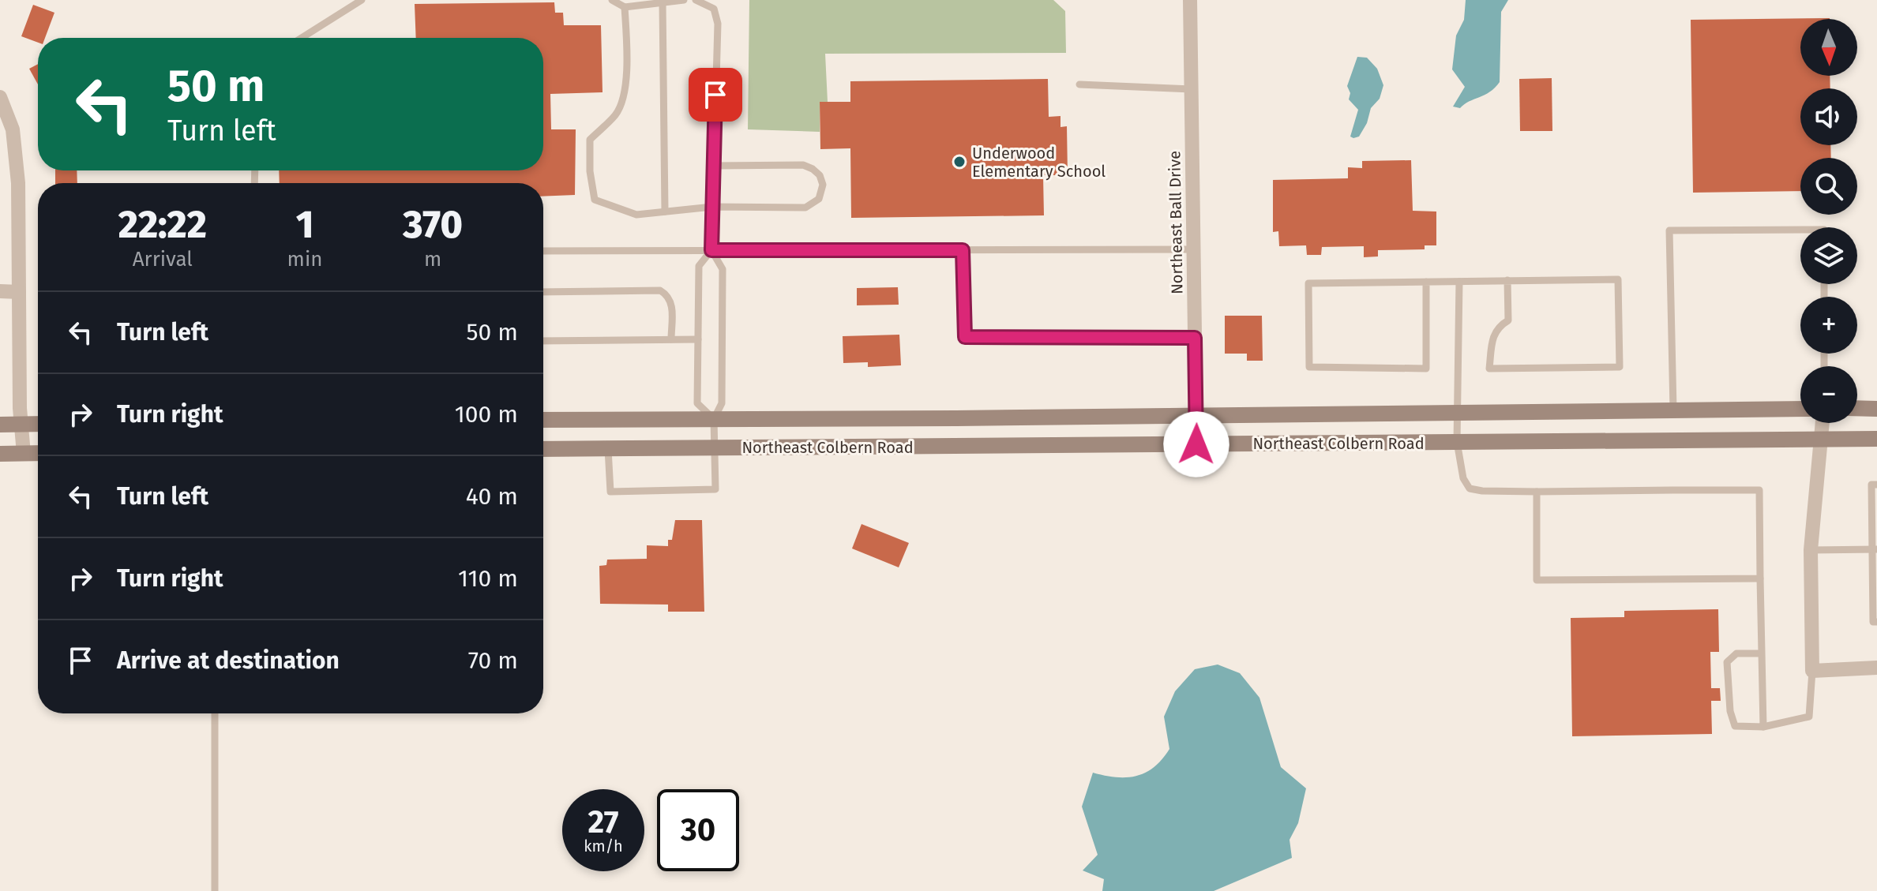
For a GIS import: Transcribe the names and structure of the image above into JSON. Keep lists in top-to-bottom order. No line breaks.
{"streets":{"main road":["Northeast Colbern Road"],"street":["Northeast Ball Drive"]},"crossings":[["Northeast Ball Drive","Northeast Colbern Road"]],"places":["Underwood Elementary School"],"north":"bottom","page":{"map_buttons":["+","−"],"turn":["50 m","Turn left"],"eta":["22:22","Arrival","1","min","370","m"],"list":[{"name":"Turn left","value":"50 m"},{"name":"Turn right","value":"100 m"},{"name":"Turn left","value":"40 m"},{"name":"Turn right","value":"110 m"},{"name":"Arrive at destination","value":"70 m"}],"speed":"27 km/h","limit":"30"}}
